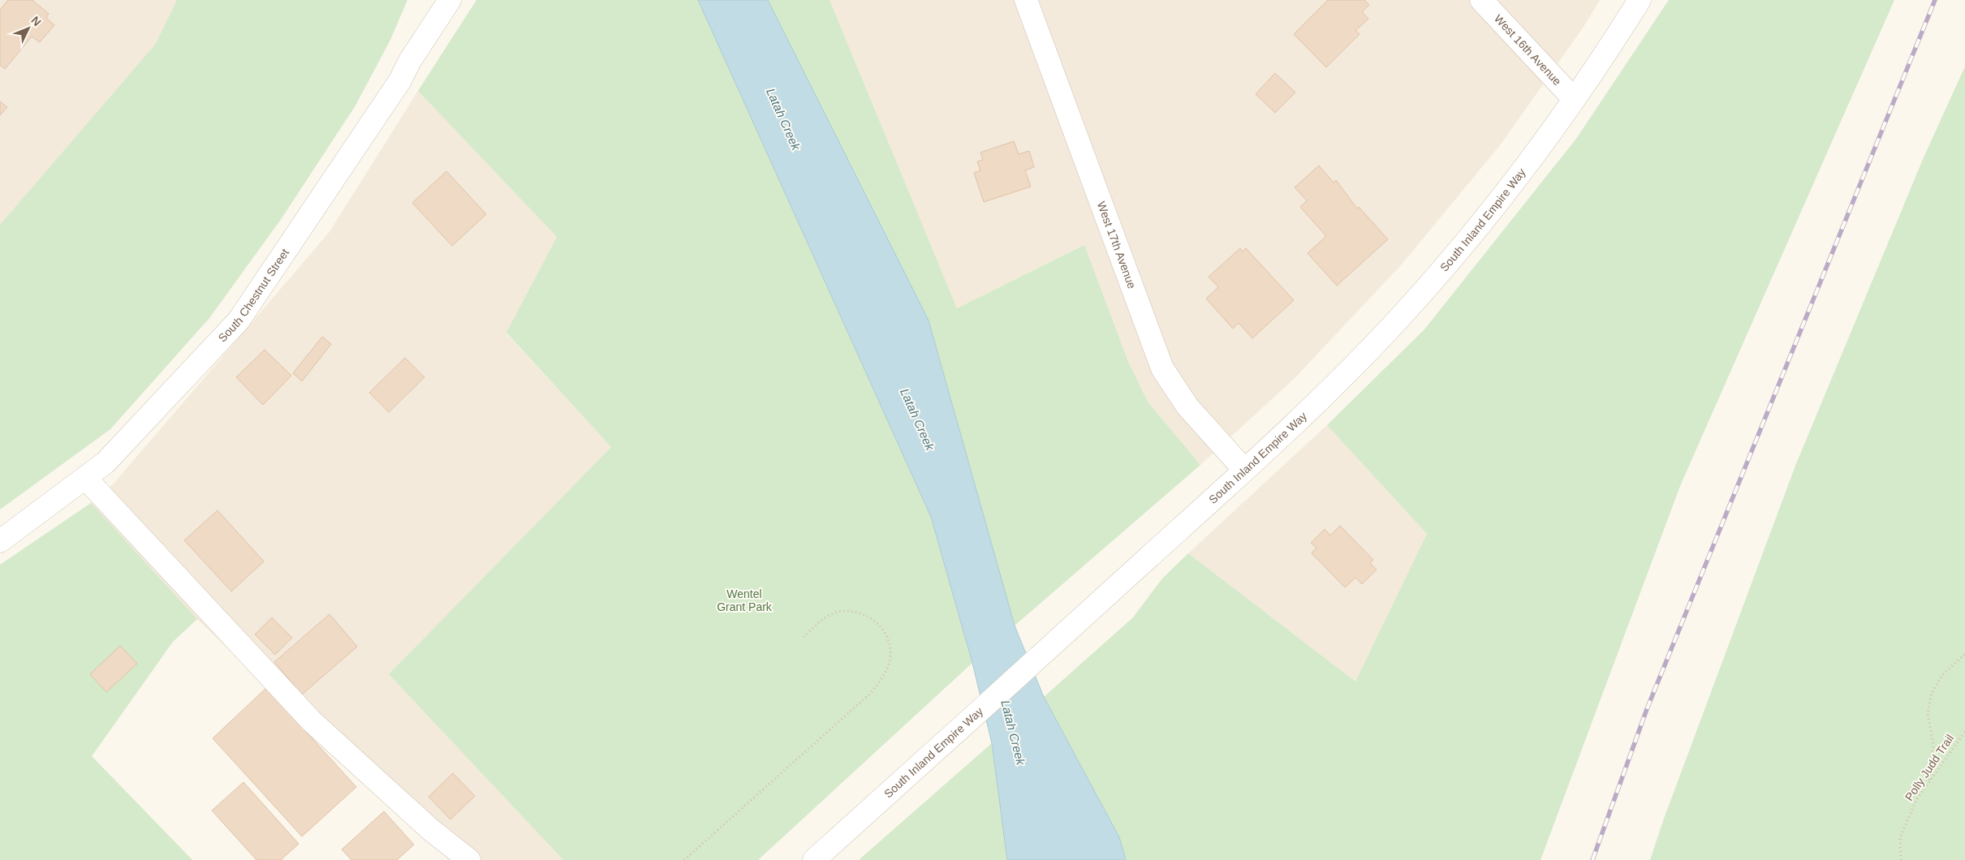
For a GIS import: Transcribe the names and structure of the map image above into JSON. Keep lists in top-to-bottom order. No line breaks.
{"streets":{"street":["West 16th Avenue","South Inland Empire Way","West 17th Avenue","South Chestnut Street"],"path":["Polly Judd Trail"]},"crossings":[["West 16th Avenue","South Inland Empire Way"],["South Inland Empire Way","West 17th Avenue"]],"water":["Latah Creek"],"parks":["Wentel Grant Park"],"north":"top right"}
